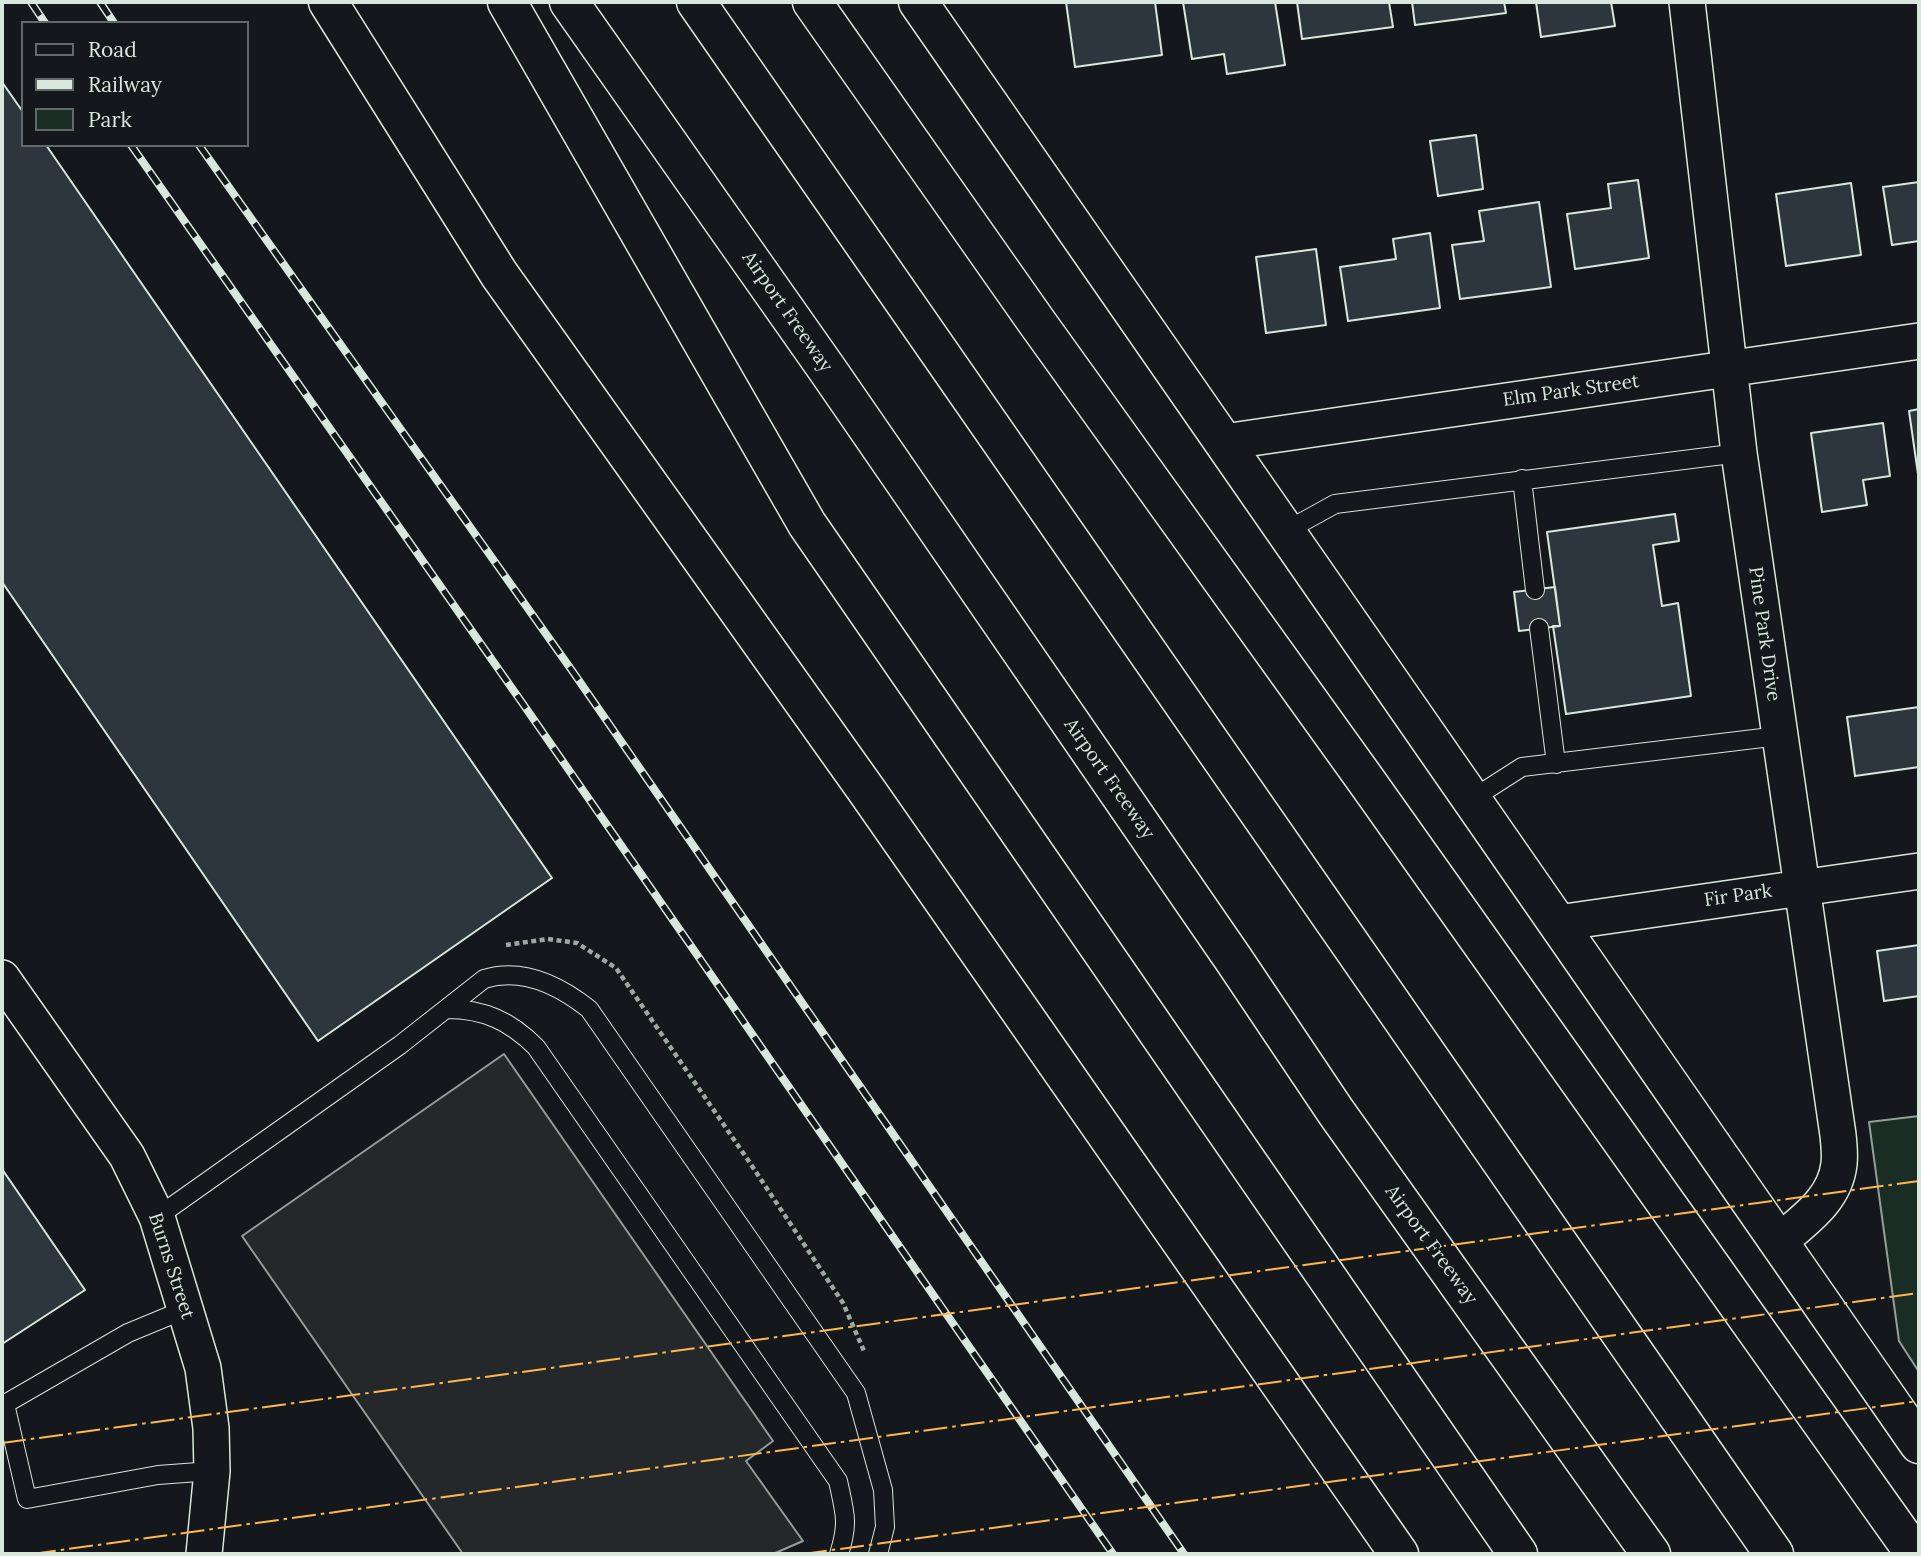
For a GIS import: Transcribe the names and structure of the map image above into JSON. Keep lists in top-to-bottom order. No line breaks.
{"streets":{"main road":["Airport Freeway"],"street":["Elm Park Street","Pine Park Drive","Fir Park","Burns Street"]},"crossings":[["Elm Park Street","Pine Park Drive"],["Pine Park Drive","Fir Park"]],"legend":["Road","Railway","Park"]}
